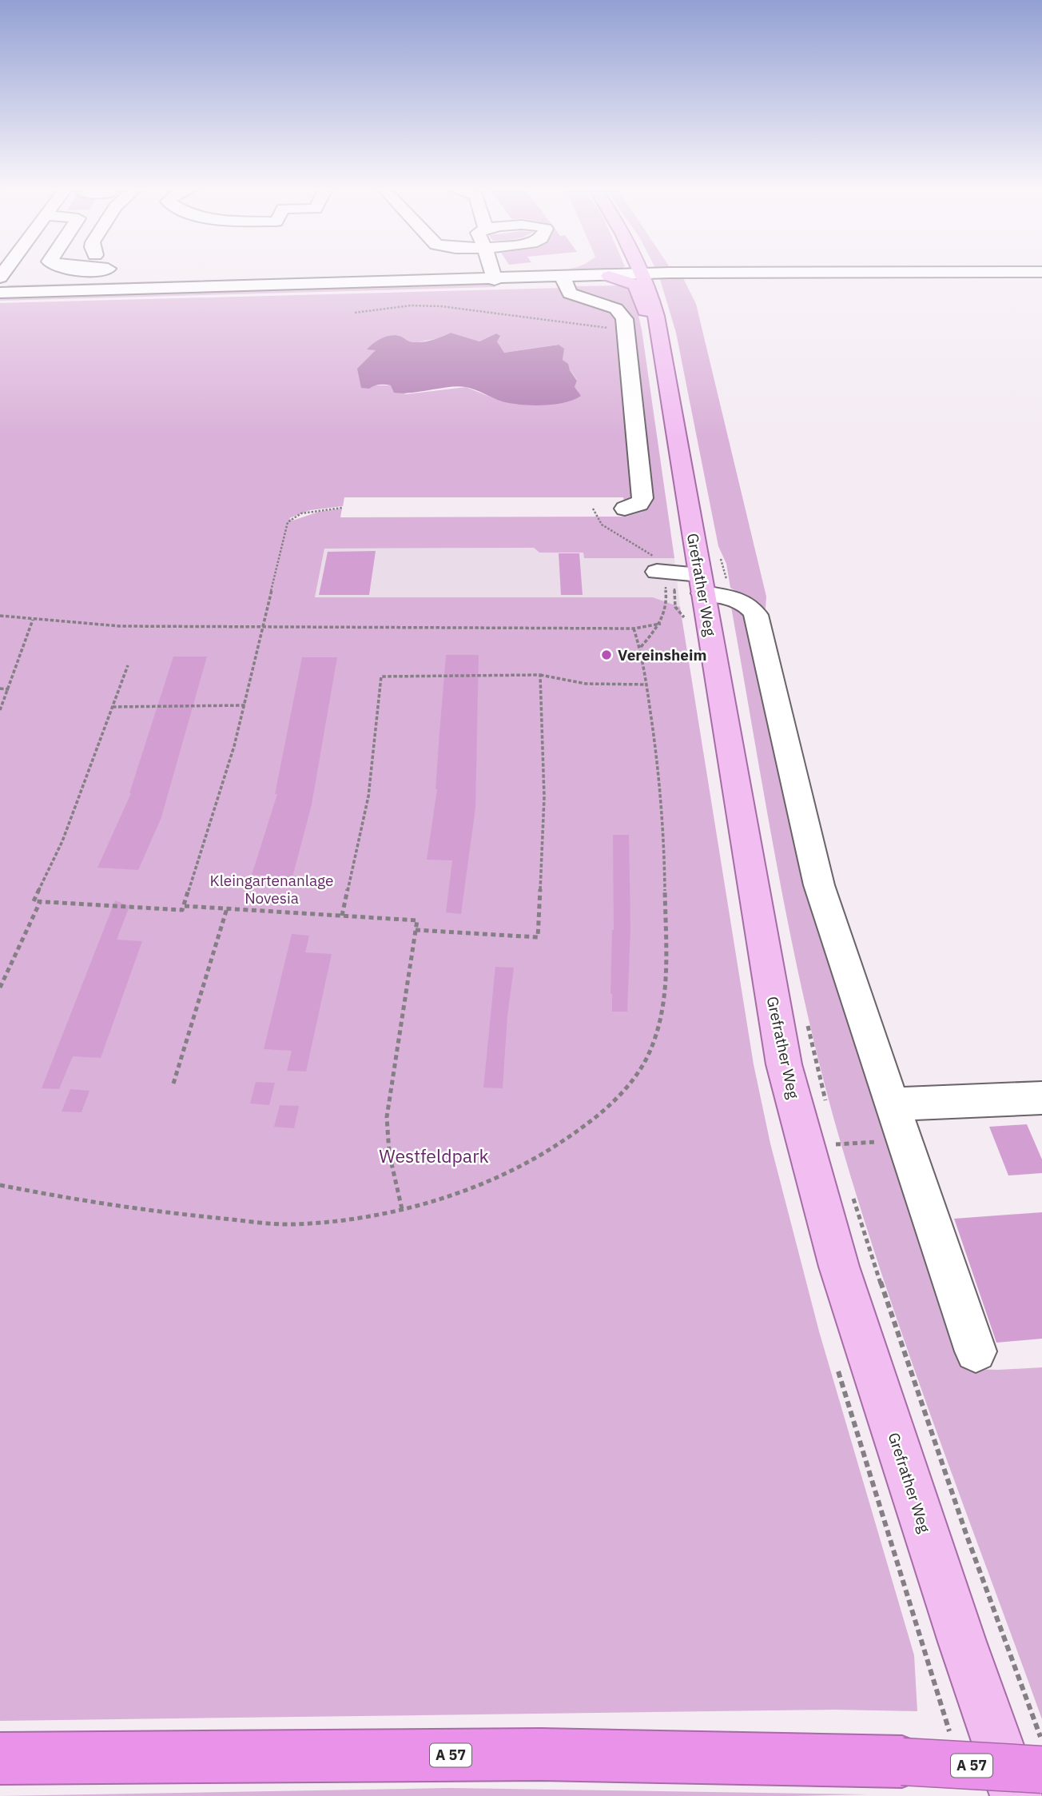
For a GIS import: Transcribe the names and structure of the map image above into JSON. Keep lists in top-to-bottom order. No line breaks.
{"streets":{"highway":["A 57"],"main road":["Grefrather Weg"]},"parks":["Kleingartenanlage Novesia","Westfeldpark"],"places":["Vereinsheim"]}
